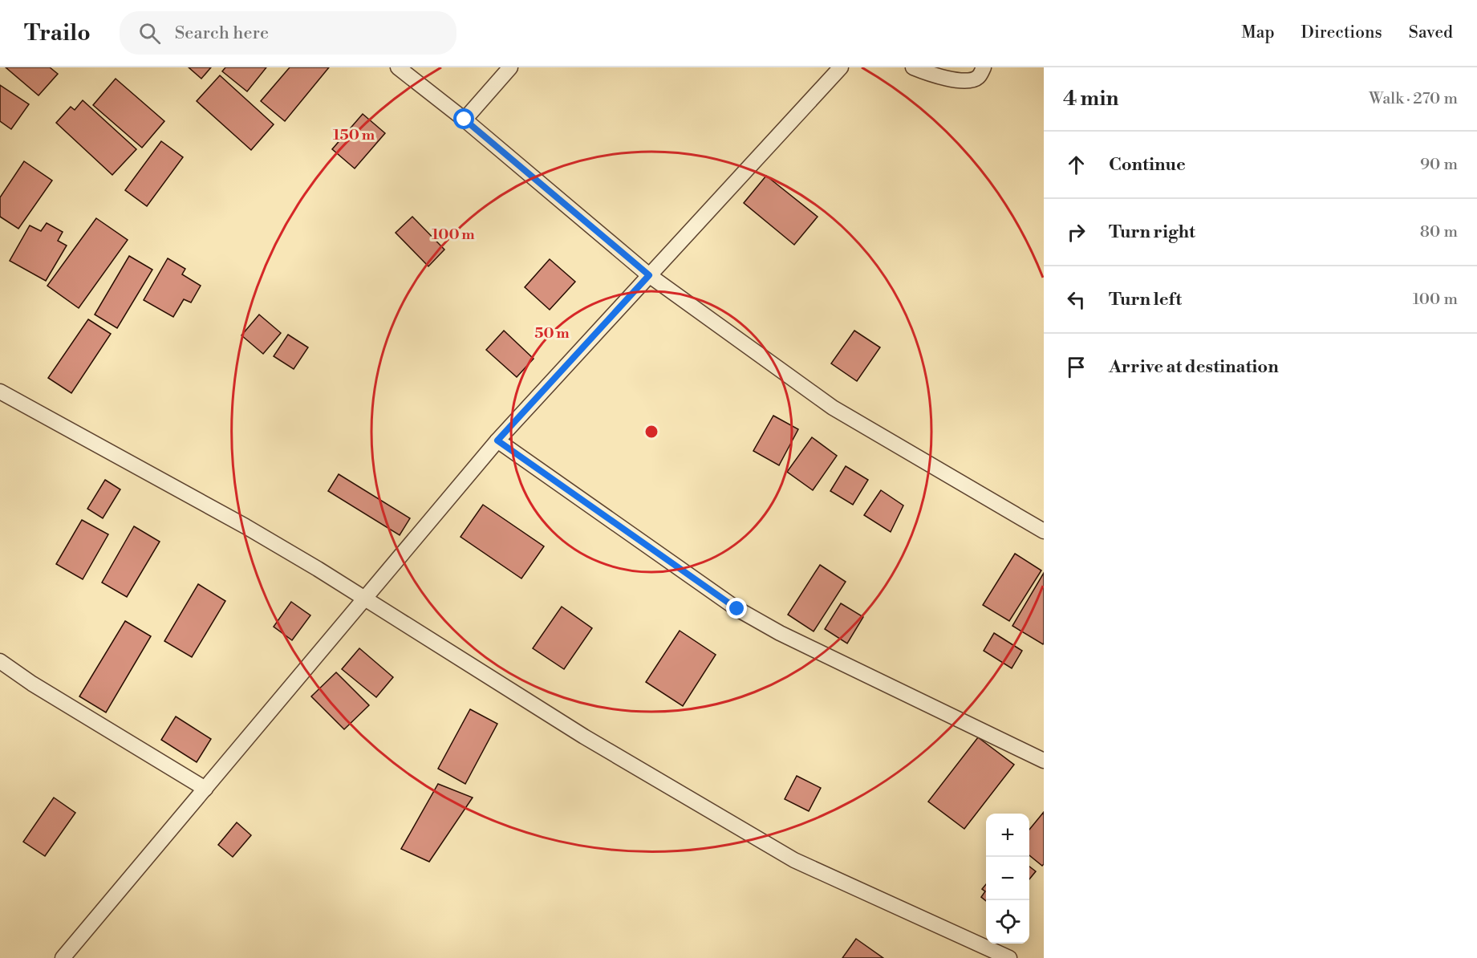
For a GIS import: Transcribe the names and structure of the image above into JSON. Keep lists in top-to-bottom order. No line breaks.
{"page":{"header":"Trailo","search":"Search here","nav":["Map","Directions","Saved"],"heading":["4 min","Walk · 270 m"],"list":[["Continue","90 m"],["Turn right","80 m"],["Turn left","100 m"],"Arrive at destination"],"map_buttons":["+","−"]},"rings":["150 m","100 m","50 m"]}
